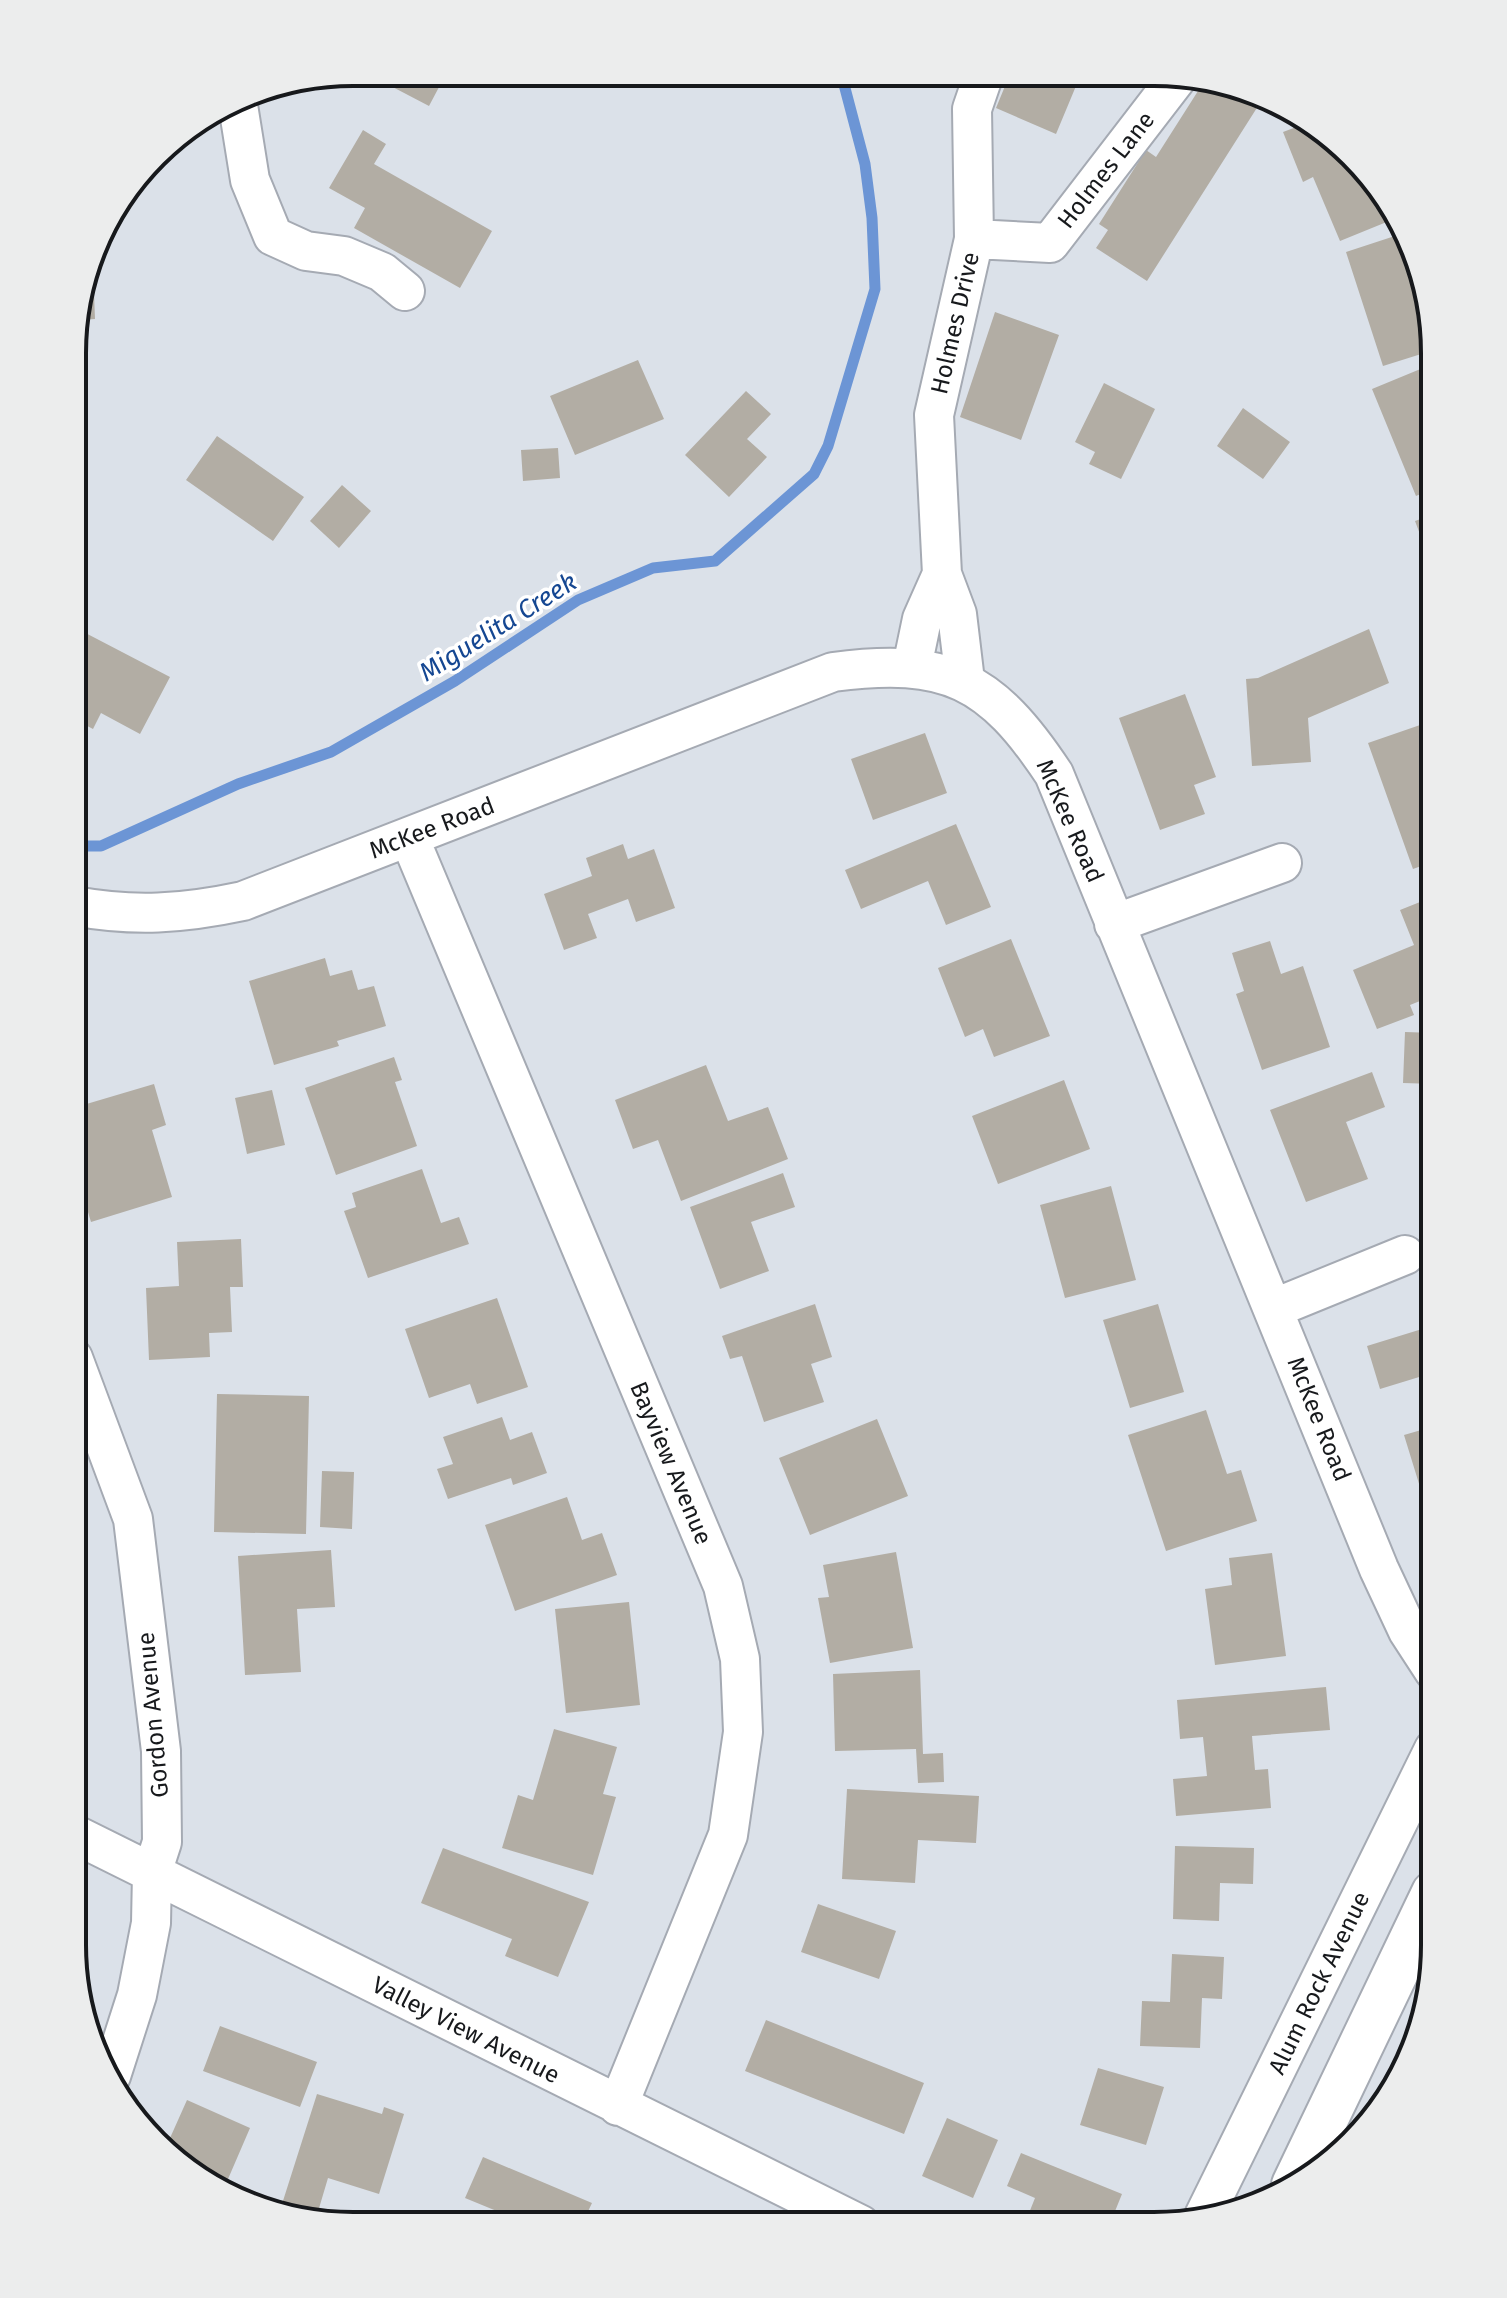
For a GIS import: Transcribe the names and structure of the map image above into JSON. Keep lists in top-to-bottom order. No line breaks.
{"streets":{"street":["Holmes Lane","Holmes Drive","McKee Road","Bayview Avenue","Gordon Avenue","Alum Rock Avenue","Valley View Avenue"]},"crossings":[["Holmes Lane","Holmes Drive"],["Holmes Drive","McKee Road"],["McKee Road","Bayview Avenue"],["Bayview Avenue","Valley View Avenue"],["Gordon Avenue","Valley View Avenue"]],"water":["Miguelita Creek"]}
